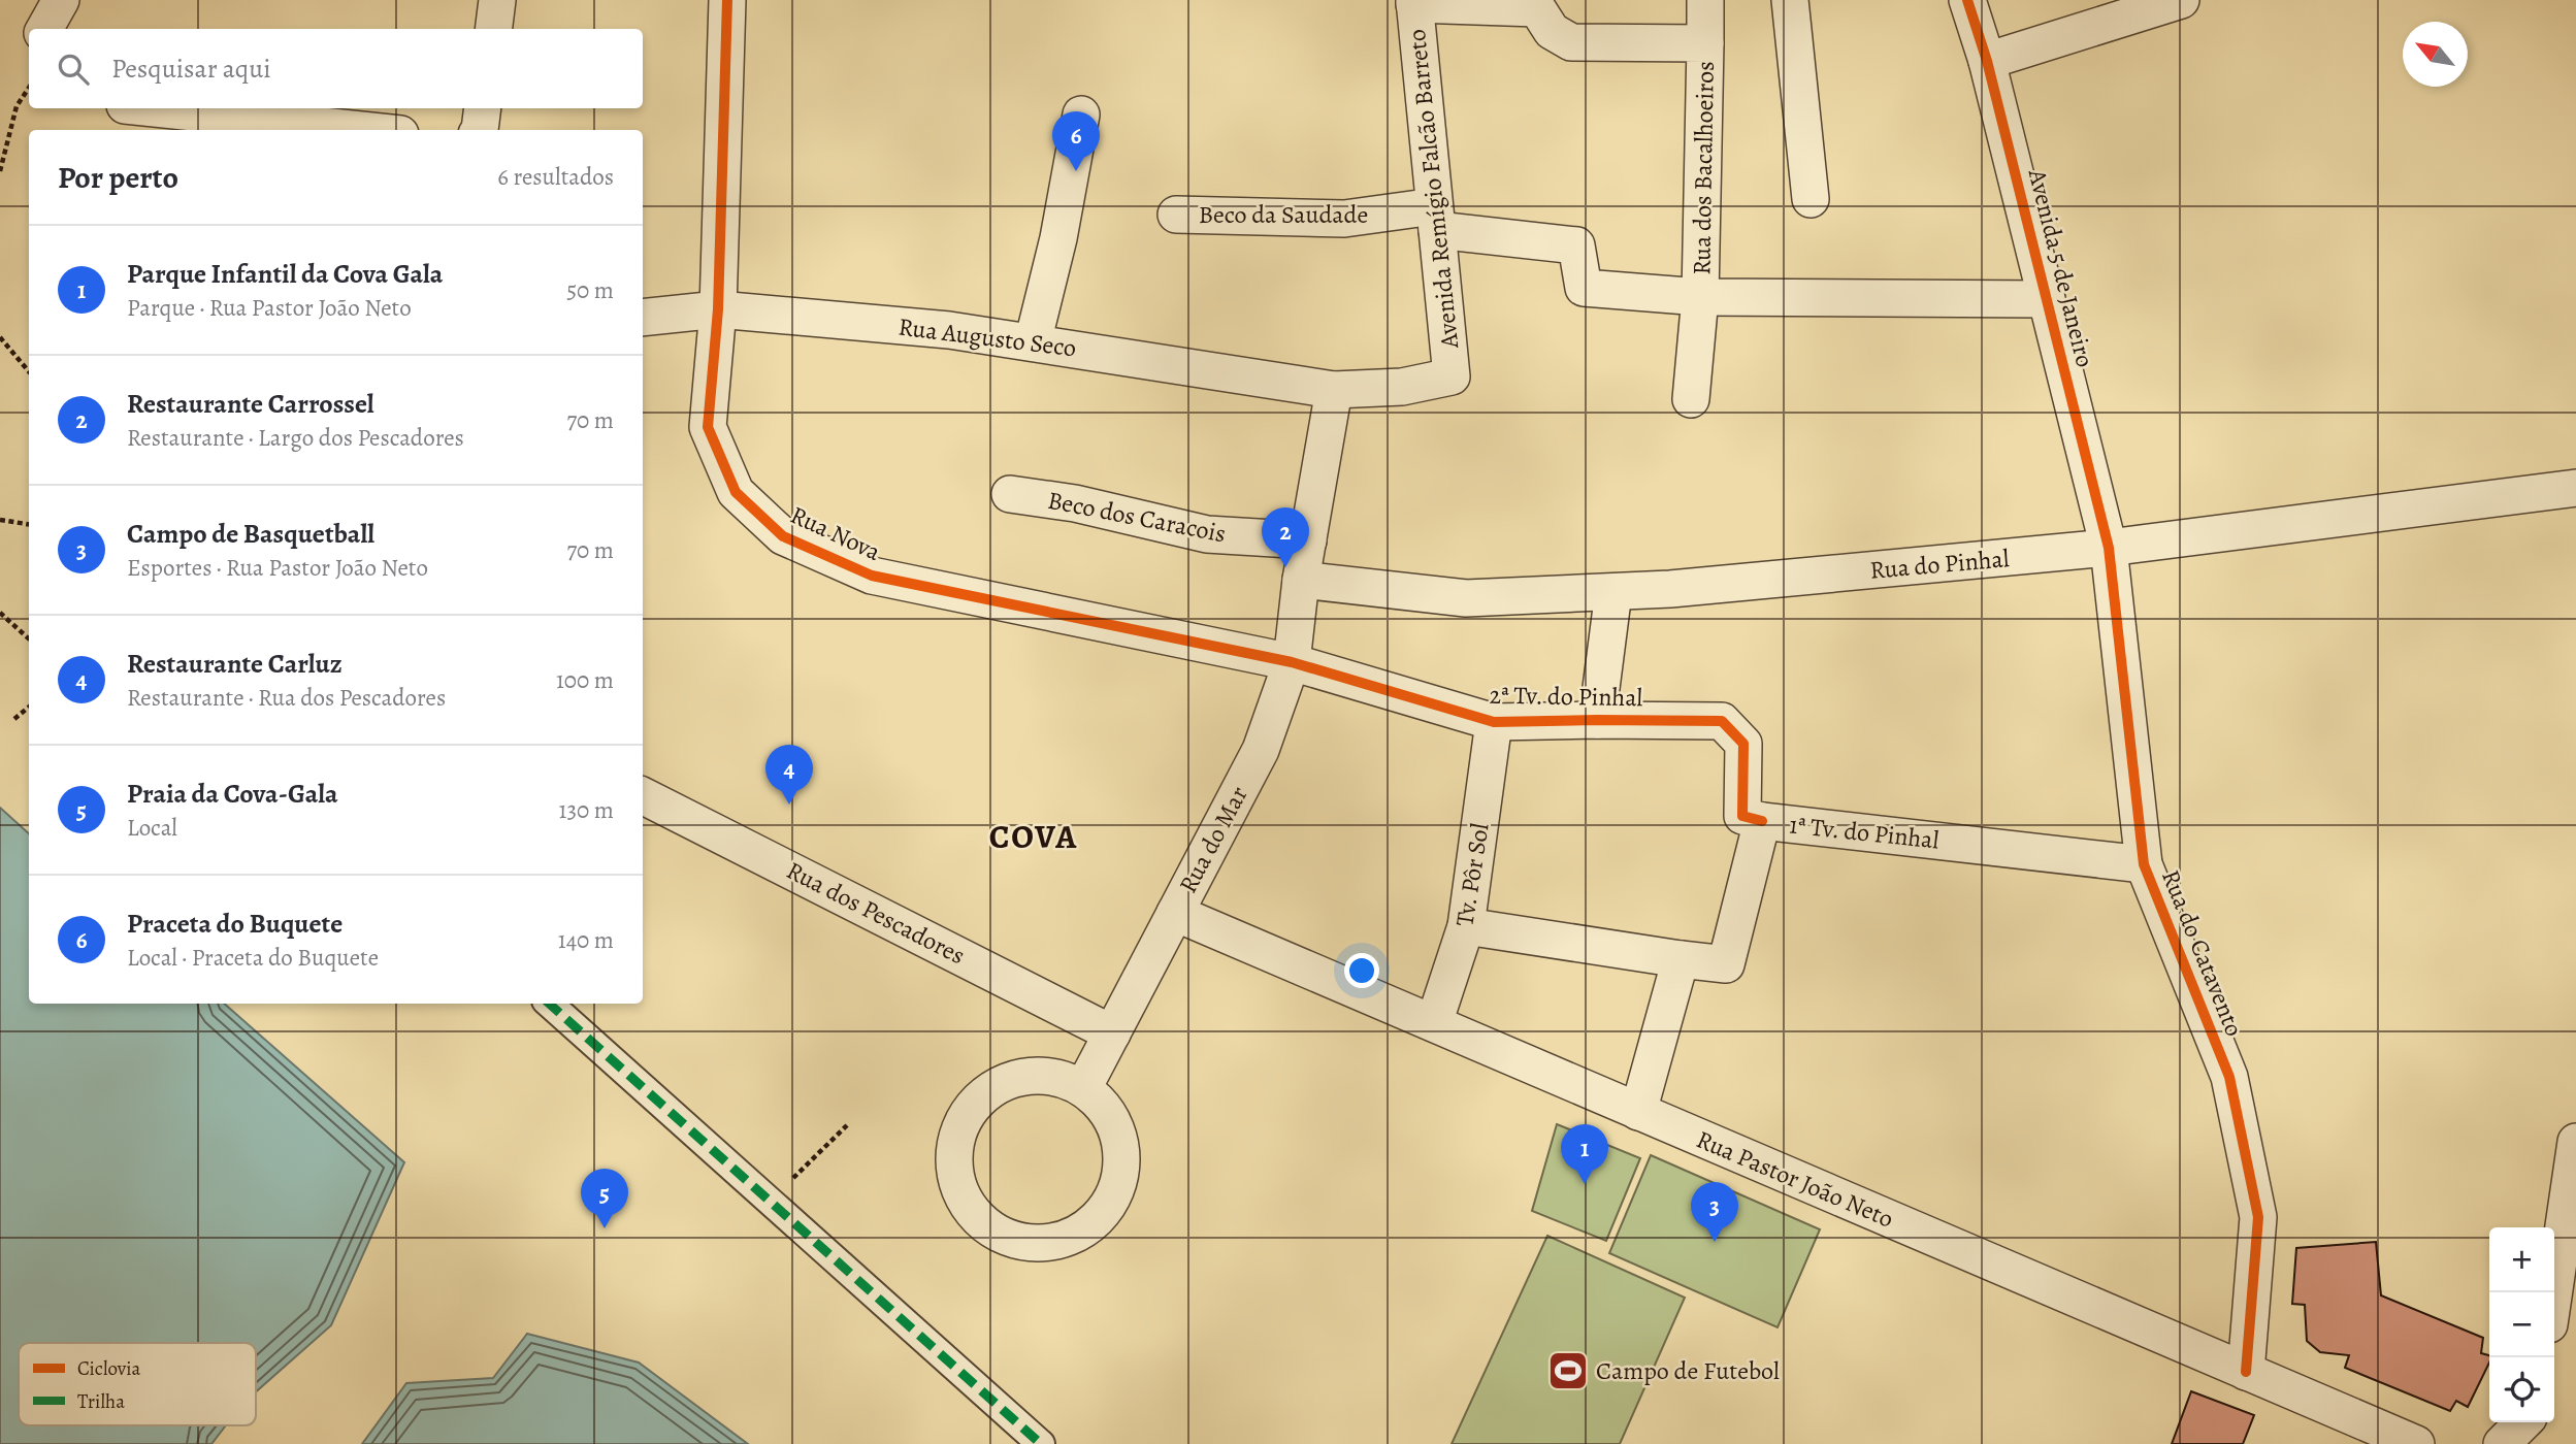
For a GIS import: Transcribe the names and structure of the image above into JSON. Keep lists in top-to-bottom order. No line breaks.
{"streets":{"street":["Rua dos Bacalhoeiros","Avenida Remígio Falcão Barreto","Beco da Saudade","Avenida 5 de Janeiro","Rua Augusto Seco","Beco dos Caracois","Rua Nova","Rua do Pinhal","2ª Tv. do Pinhal","1ª Tv. do Pinhal","Rua do Mar","Tv. Pôr Sol","Rua dos Pescadores","Rua do Catavento","Rua Pastor João Neto"]},"crossings":[["Rua dos Bacalhoeiros","Avenida Remígio Falcão Barreto"],["Rua dos Bacalhoeiros","Beco da Saudade"],["Rua dos Bacalhoeiros","Avenida 5 de Janeiro"],["Avenida Remígio Falcão Barreto","Beco da Saudade"],["Avenida Remígio Falcão Barreto","Rua Augusto Seco"],["Avenida 5 de Janeiro","Rua do Pinhal"],["Avenida 5 de Janeiro","Rua do Catavento"],["Rua Augusto Seco","Rua Nova"],["Rua Augusto Seco","Rua do Mar"],["Beco dos Caracois","Rua do Mar"],["Rua Nova","2ª Tv. do Pinhal"],["Rua Nova","Rua do Mar"],["Rua do Pinhal","Rua do Mar"],["Rua do Pinhal","Rua do Catavento"],["2ª Tv. do Pinhal","1ª Tv. do Pinhal"],["2ª Tv. do Pinhal","Rua do Mar"],["2ª Tv. do Pinhal","Tv. Pôr Sol"],["1ª Tv. do Pinhal","Rua do Catavento"],["Rua do Mar","Rua dos Pescadores"],["Rua do Mar","Rua Pastor João Neto"],["Tv. Pôr Sol","Rua Pastor João Neto"],["Rua do Catavento","Rua Pastor João Neto"]],"districts":["COVA"],"places":{"sports":["Campo de Futebol"]},"legend":["Ciclovia","Trilha"],"north":"top left","page":{"search":"Pesquisar aqui","pins":["6","2","4","1","5","3"],"heading":["Por perto","6 resultados"],"list":[{"mark":"1","name":"Parque Infantil da Cova Gala","note":"Parque · Rua Pastor João Neto","value":"50 m"},{"mark":"2","name":"Restaurante Carrossel","note":"Restaurante · Largo dos Pescadores","value":"70 m"},{"mark":"3","name":"Campo de Basquetball","note":"Esportes · Rua Pastor João Neto","value":"70 m"},{"mark":"4","name":"Restaurante Carluz","note":"Restaurante · Rua dos Pescadores","value":"100 m"},{"mark":"5","name":"Praia da Cova-Gala","note":"Local","value":"130 m"},{"mark":"6","name":"Praceta do Buquete","note":"Local · Praceta do Buquete","value":"140 m"}],"map_buttons":["+","−"]}}
